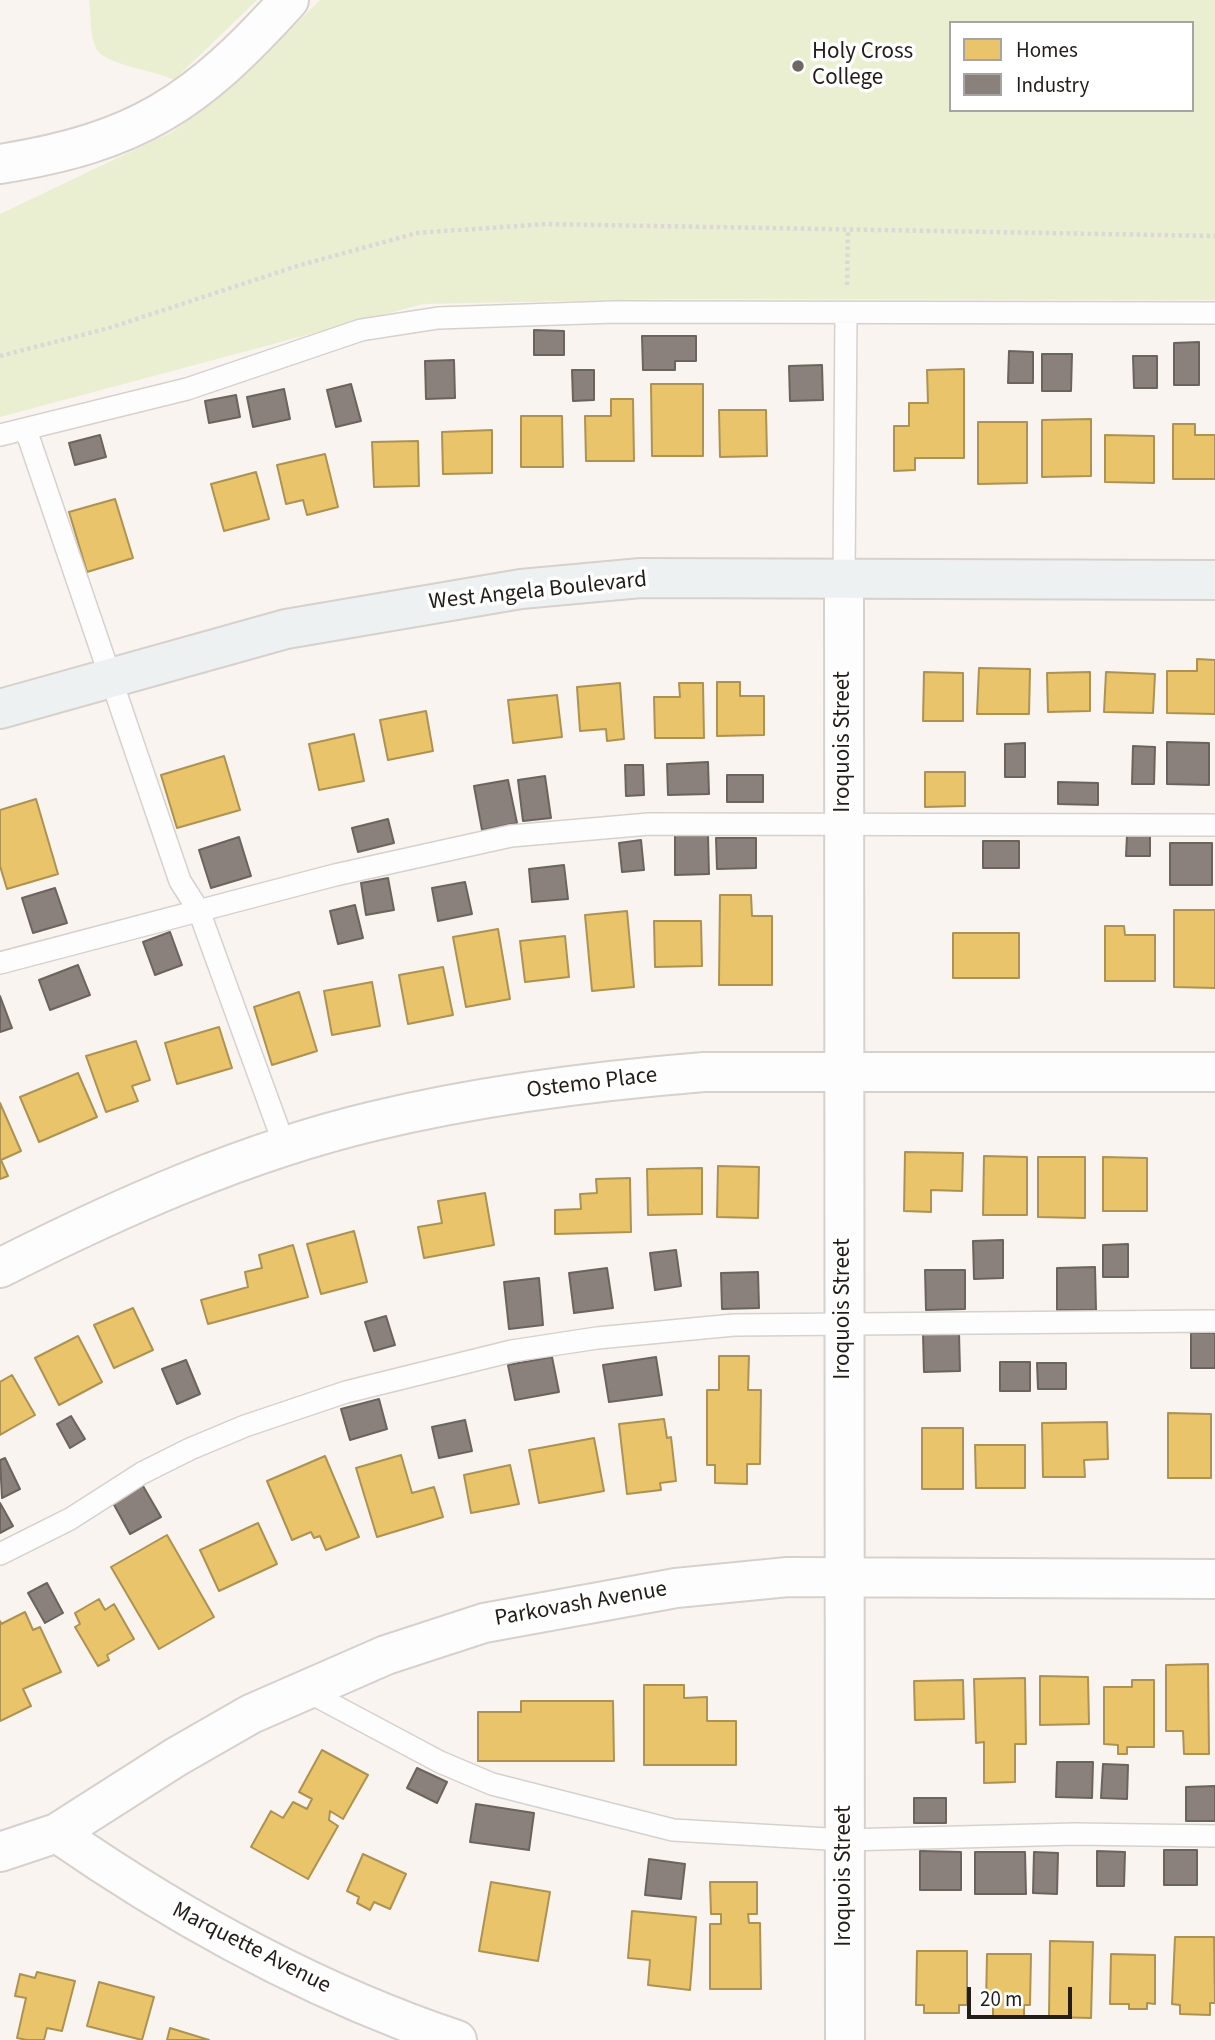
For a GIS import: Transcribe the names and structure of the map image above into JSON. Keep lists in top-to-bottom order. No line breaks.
{"streets":{"street":["West Angela Boulevard","Iroquois Street","Ostemo Place","Parkovash Avenue","Marquette Avenue"]},"crossings":[["West Angela Boulevard","Iroquois Street"],["Iroquois Street","Ostemo Place"],["Iroquois Street","Parkovash Avenue"],["Parkovash Avenue","Marquette Avenue"]],"places":["Holy Cross College"],"legend":["Homes","Industry"],"scale_bar":"20 m"}
